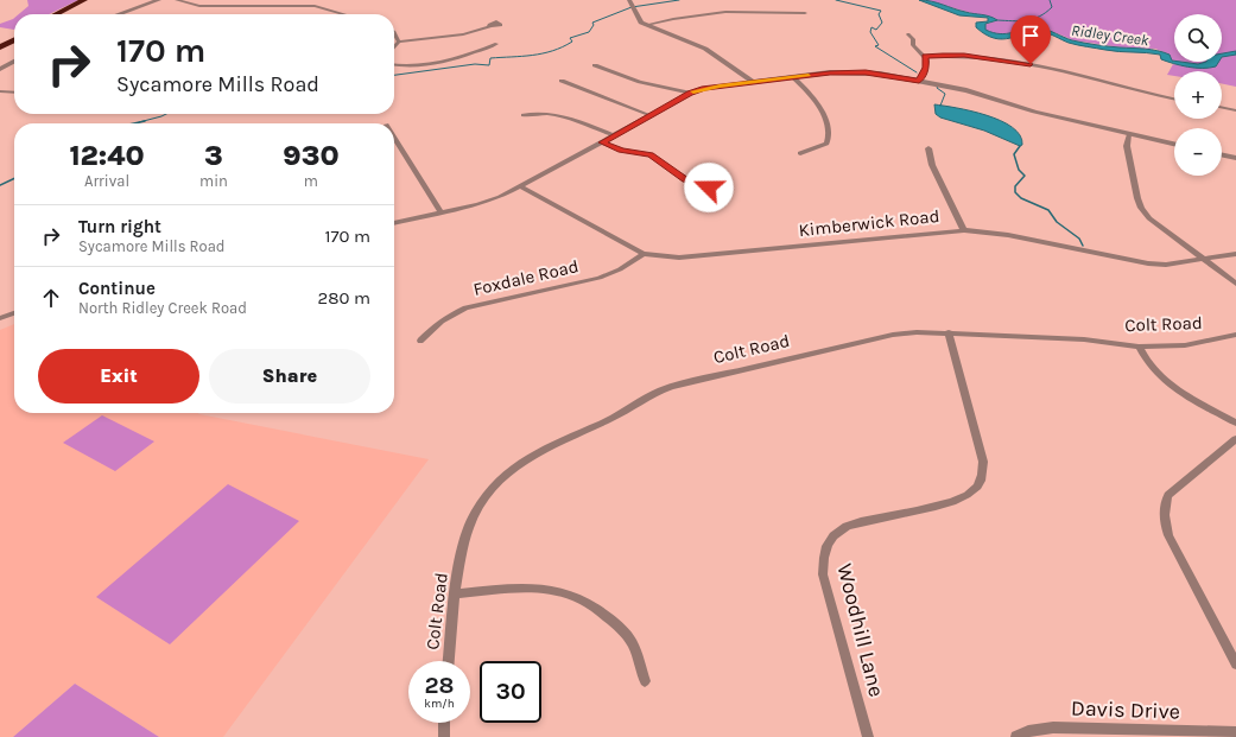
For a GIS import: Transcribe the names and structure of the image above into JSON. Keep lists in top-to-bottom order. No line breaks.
{"streets":{"street":["Kimberwick Road","Foxdale Road","Colt Road","Woodhill Lane","Davis Drive"]},"crossings":[["Kimberwick Road","Foxdale Road"],["Colt Road","Woodhill Lane"]],"water":["Ridley Creek"],"page":{"map_buttons":["+","−"],"turn":["170 m","Sycamore Mills Road"],"eta":["12:40","Arrival","3","min","930","m"],"list":[{"name":"Turn right","note":"Sycamore Mills Road","value":"170 m"},{"name":"Continue","note":"North Ridley Creek Road","value":"280 m"}],"buttons":["Exit","Share"],"speed":"28 km/h","limit":"30"}}
